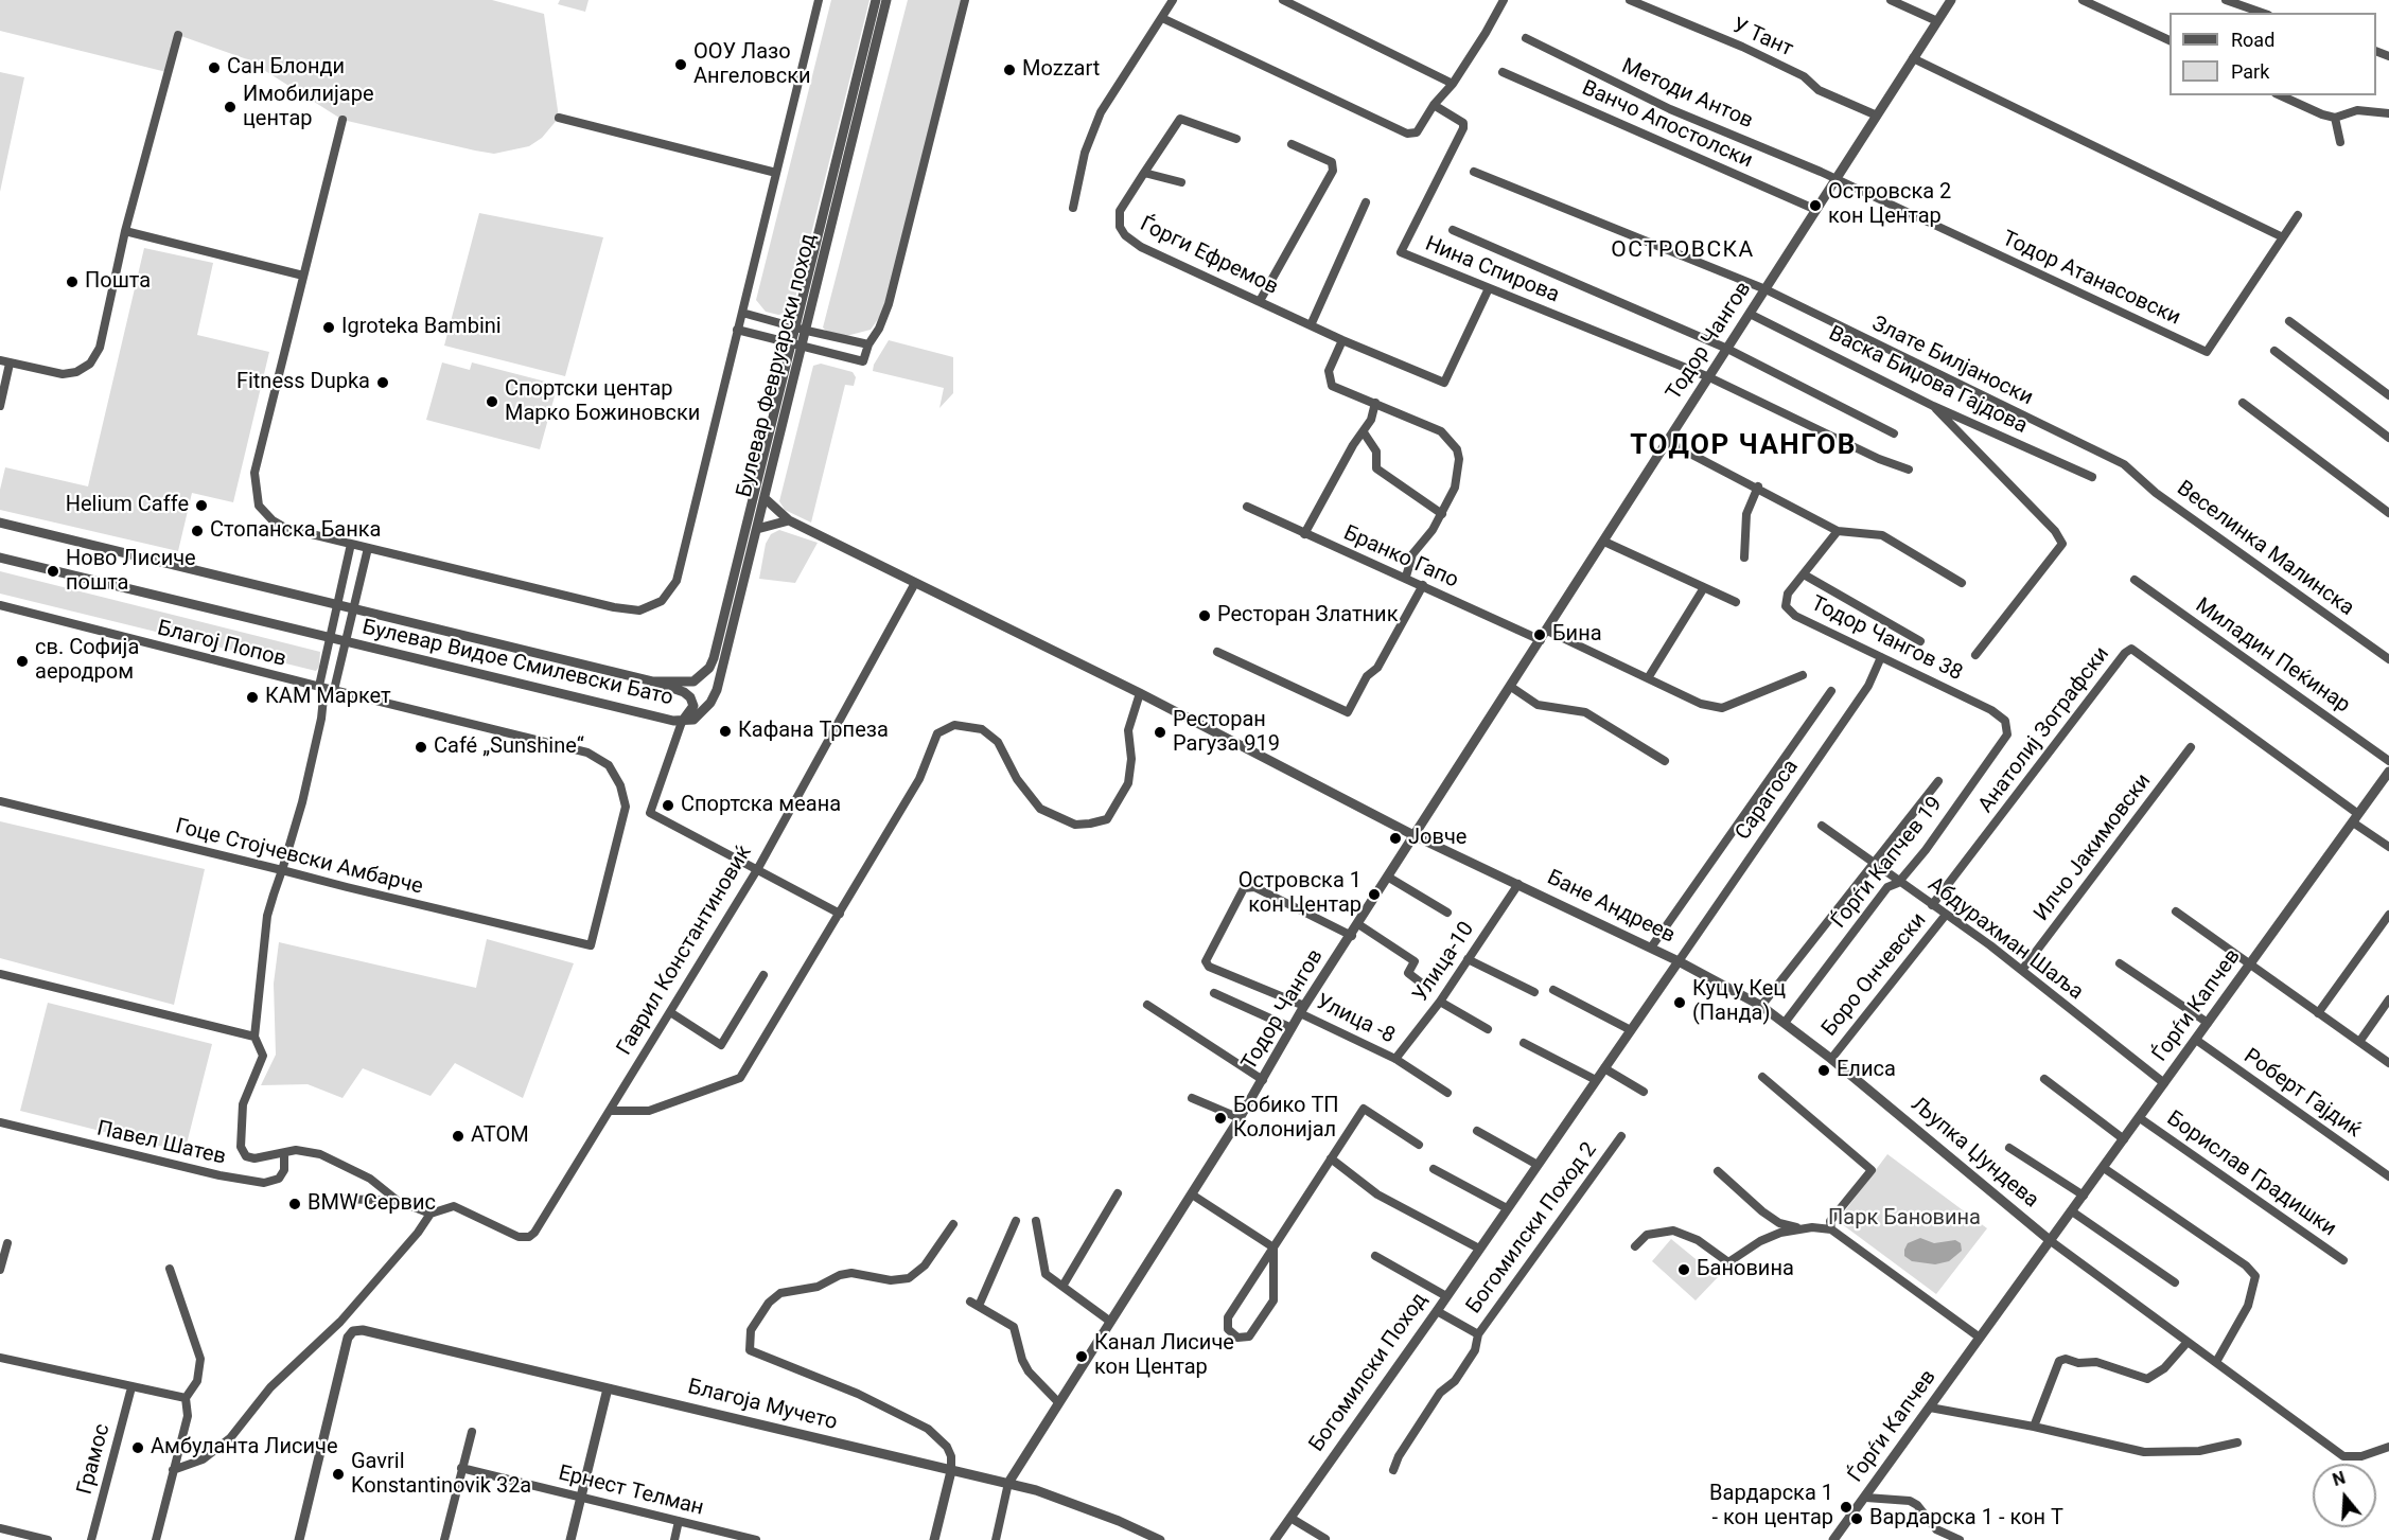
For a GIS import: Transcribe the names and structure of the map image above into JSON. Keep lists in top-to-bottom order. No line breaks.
{"streets":{"street":["У Тант","Методи Антов","Ванчо Апостолски","Ѓорги Ефремов","Нина Спирова","Тодор Атанасовски","Тодор Чангов","Злате Билјаноски","Булевар Февруарски поход","Васка Биџова Гајдова","Веселинка Малинска","Бранко Гапо","Тодор Чангов 38","Благој Попов","Миладин Пеќинар","Булевар Видое Смилевски Бато","Анатолиј Зографски","Сарагоса","Илчо Јакимовски","Гоце Стојчевски Амбарче","Ѓорѓи Капчев 19","Бане Андреев","Абдурахман Шаља","Гаврил Константиновиќ","Улица-10","Боро Ончевски","Ѓорѓи Капчев","Улица -8","Роберт Гајдиќ","Павел Шатев","Љупка Џундева","Борислав Градишки","Богомилски Поход 2","Богомилски Поход","Благоја Мучето","Грамос","Ернест Телман"]},"crossings":[["У Тант","Тодор Чангов"],["Методи Антов","Тодор Атанасовски"],["Методи Антов","Тодор Чангов"],["Ванчо Апостолски","Тодор Чангов"],["Ѓорги Ефремов","Нина Спирова"],["Нина Спирова","Тодор Чангов"],["Тодор Атанасовски","Тодор Чангов"],["Тодор Чангов","Злате Билјаноски"],["Тодор Чангов","Васка Биџова Гајдова"],["Тодор Чангов","Бранко Гапо"],["Тодор Чангов","Бане Андреев"],["Тодор Чангов","Улица -8"],["Тодор Чангов","Благоја Мучето"],["Злате Билјаноски","Веселинка Малинска"],["Булевар Февруарски поход","Булевар Видое Смилевски Бато"],["Тодор Чангов 38","Сарагоса"],["Тодор Чангов 38","Ѓорѓи Капчев 19"],["Анатолиј Зографски","Абдурахман Шаља"],["Анатолиј Зографски","Ѓорѓи Капчев"],["Сарагоса","Бане Андреев"],["Сарагоса","Богомилски Поход"],["Илчо Јакимовски","Абдурахман Шаља"],["Ѓорѓи Капчев 19","Бане Андреев"],["Ѓорѓи Капчев 19","Абдурахман Шаља"],["Ѓорѓи Капчев 19","Љупка Џундева"],["Бане Андреев","Улица-10"],["Бане Андреев","Љупка Џундева"],["Бане Андреев","Богомилски Поход"],["Абдурахман Шаља","Боро Ончевски"],["Абдурахман Шаља","Ѓорѓи Капчев"],["Улица-10","Улица -8"],["Боро Ончевски","Љупка Џундева"],["Ѓорѓи Капчев","Роберт Гајдиќ"],["Ѓорѓи Капчев","Љупка Џундева"],["Ѓорѓи Капчев","Борислав Градишки"],["Богомилски Поход 2","Богомилски Поход"]],"districts":["ОСТРОВСКА","ТОДОР ЧАНГОВ"],"parks":["Парк Бановина"],"places":["ООУ Лазо Ангеловски","Сан Блонди","Mozzart","Имобилијаре центар","Островска 2 кон Центар","Пошта","Igroteka Bambini","Fitness Dupka","Спортски центар Марко Божиновски","Helium Caffe","Стопанска Банка","Ново Лисиче пошта","Ресторан Златник","Бина","св. Софија аеродром","КАМ Маркет","Кафана Трпеза","Ресторан Рагуза 919","Café „Sunshine“","Спортска меана","Јовче","Островска 1 кон Центар","Куц у Кец (Панда)","Елиса","Бобико ТП Колонијал","АТОМ","BMW Сервис","Бановина","Канал Лисиче кон Центар","Амбуланта Лисиче","Gavril Konstantinovik 32a","Вардарска 1 - кон центар","Вардарска 1 - кон Т"],"legend":["Road","Park"],"north":"top"}
